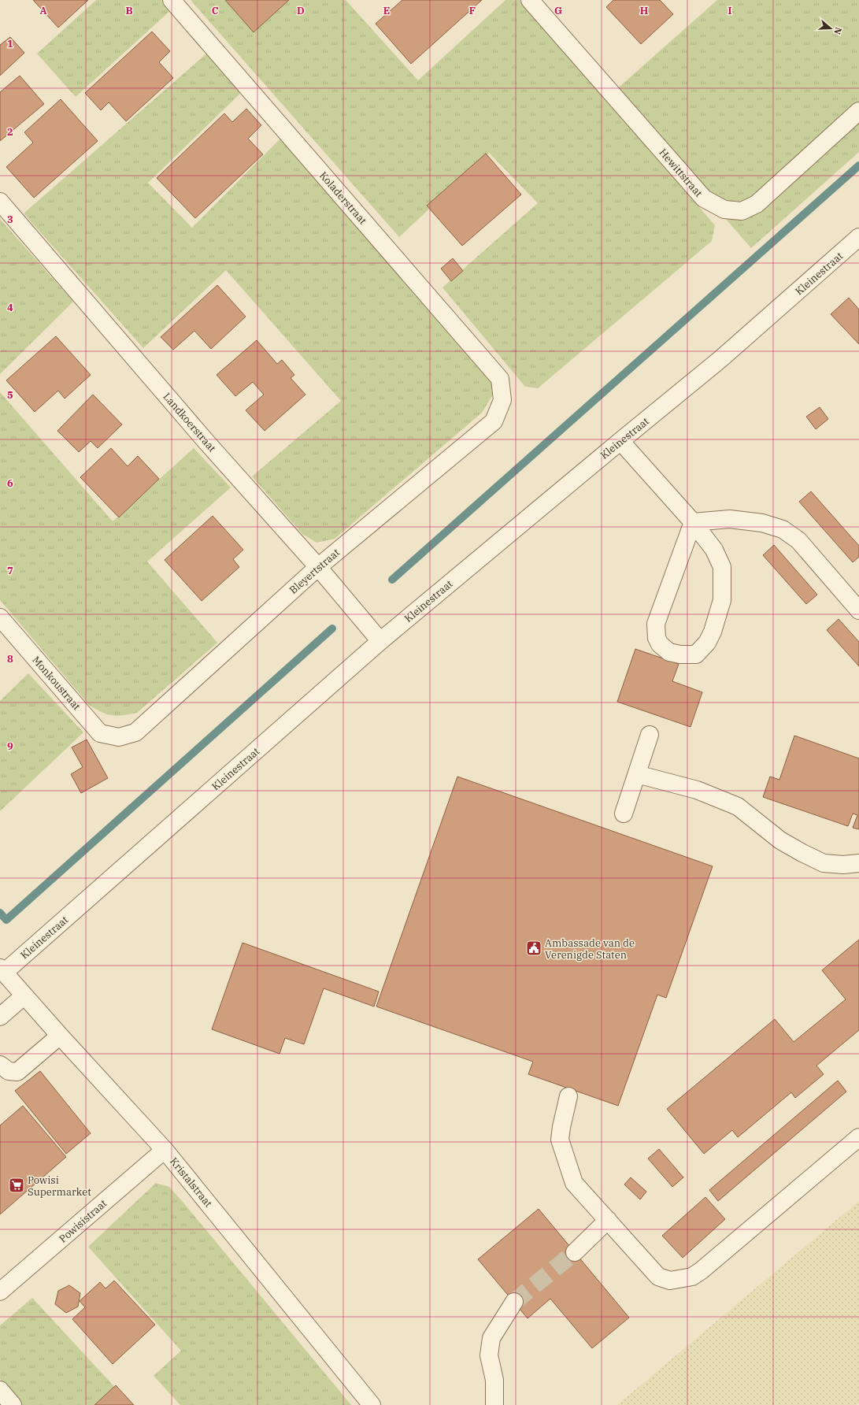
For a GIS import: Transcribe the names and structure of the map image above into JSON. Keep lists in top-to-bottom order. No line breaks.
{"streets":{"street":["Hewittstraat","Koladerstraat","Kleinestraat","Landkoerstraat","Bleyertstraat","Monkoustraat","Kristalstraat","Powisistraat"]},"crossings":[["Koladerstraat","Bleyertstraat"],["Kleinestraat","Landkoerstraat"],["Kleinestraat","Kristalstraat"],["Landkoerstraat","Bleyertstraat"],["Bleyertstraat","Monkoustraat"],["Kristalstraat","Powisistraat"]],"places":{"public building":["Ambassade van de Verenigde Staten"],"supermarket":["Powisi Supermarket"]},"north":"right","grid":{"columns":["A","B","C","D","E","F","G","H","I"],"rows":["1","2","3","4","5","6","7","8","9"]}}
